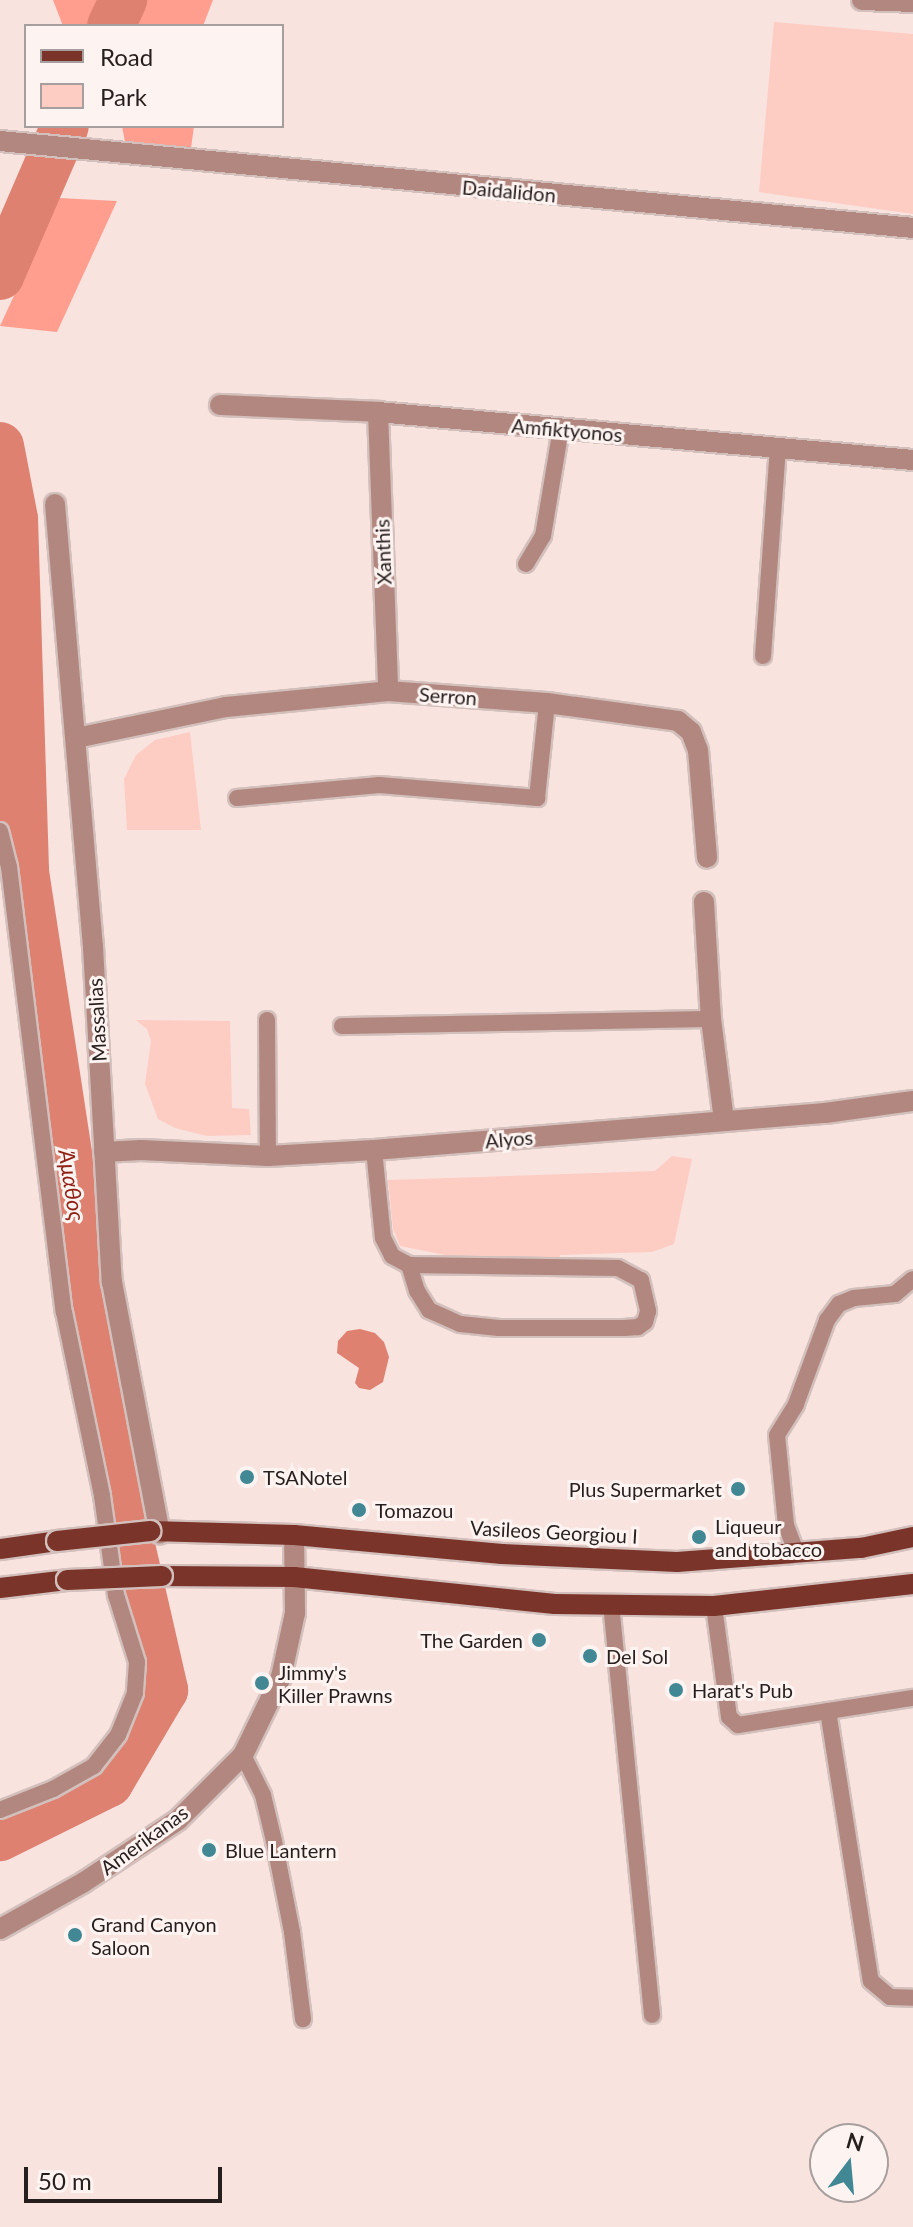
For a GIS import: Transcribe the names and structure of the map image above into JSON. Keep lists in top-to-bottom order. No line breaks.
{"streets":{"main road":["Vasileos Georgiou I"],"street":["Daidalidon","Amfiktyonos","Xanthis","Serron","Massalias","Alyos","Amerikanas"]},"crossings":[["Amfiktyonos","Xanthis"],["Xanthis","Serron"],["Serron","Massalias"],["Massalias","Alyos"],["Massalias","Vasileos Georgiou I"],["Vasileos Georgiou I","Amerikanas"]],"water":["Άμαθος"],"places":["TSANotel","Plus Supermarket","Tomazou","Liqueur and tobacco","The Garden","Del Sol","Jimmy's Killer Prawns","Harat's Pub","Blue Lantern","Grand Canyon Saloon"],"legend":["Road","Park"],"scale_bar":"50 m","north":"top"}
